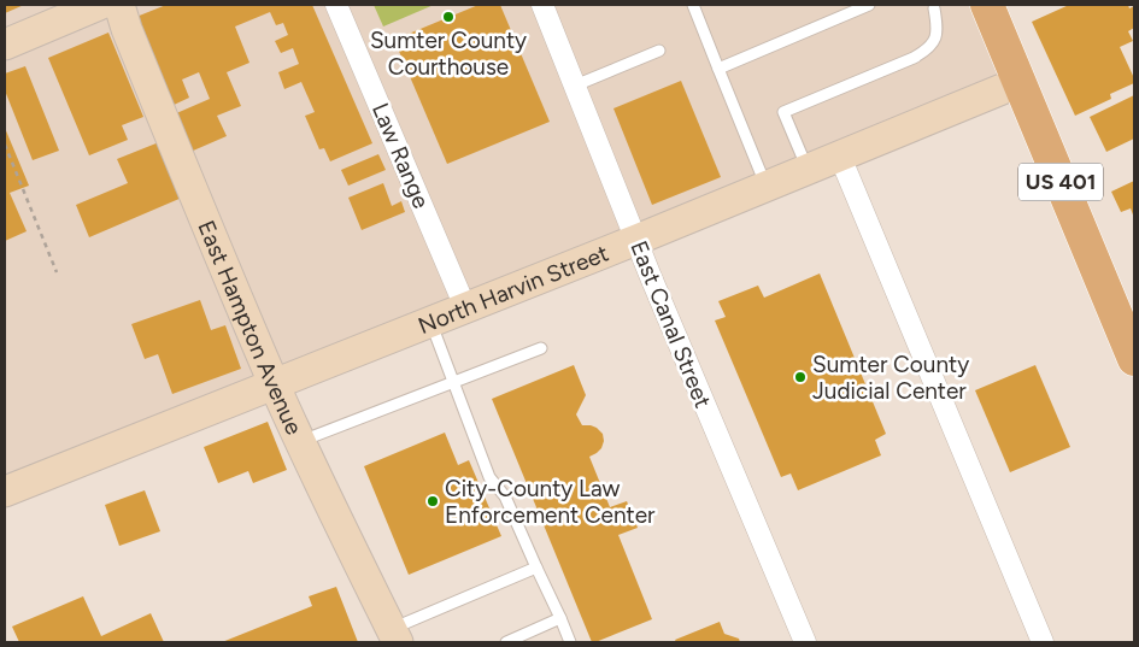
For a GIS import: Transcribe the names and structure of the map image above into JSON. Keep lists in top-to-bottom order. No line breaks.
{"streets":{"main road":["US 401","North Harvin Street","East Hampton Avenue"],"street":["Law Range","East Canal Street"]},"crossings":[["Law Range","North Harvin Street"],["US 401","North Harvin Street"],["North Harvin Street","East Canal Street"],["North Harvin Street","East Hampton Avenue"]],"places":["Sumter County Courthouse","Sumter County Judicial Center","City-County Law Enforcement Center"]}
